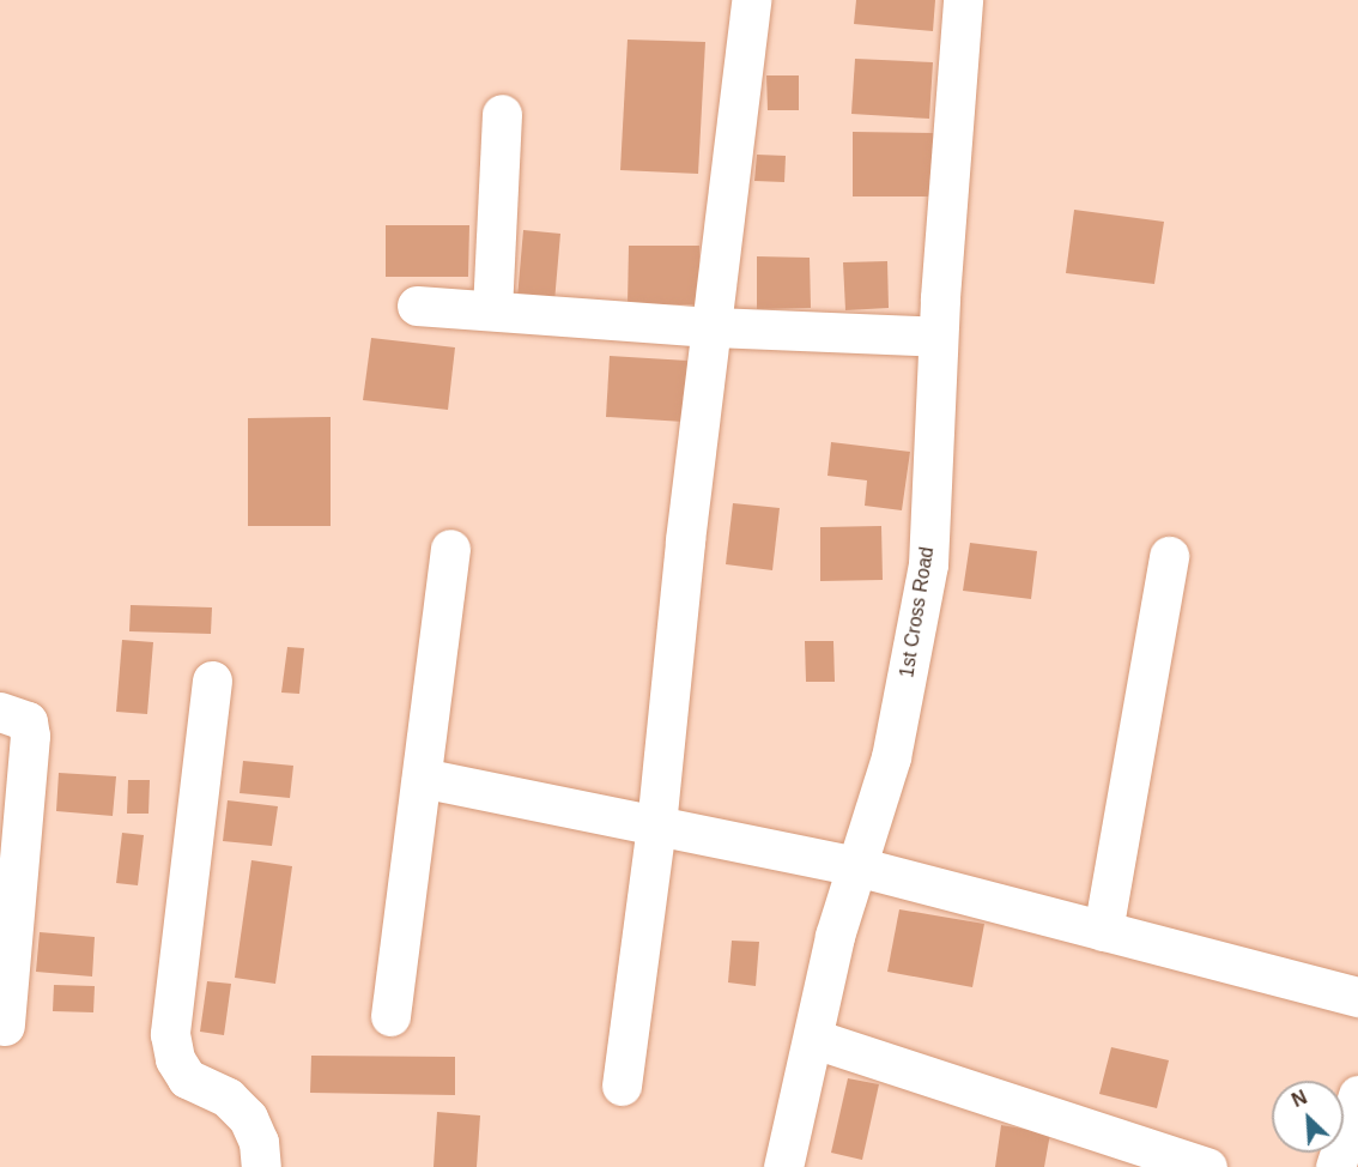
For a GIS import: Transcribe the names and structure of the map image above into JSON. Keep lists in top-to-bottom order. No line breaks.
{"streets":{"street":["1st Cross Road"]},"north":"top left"}
